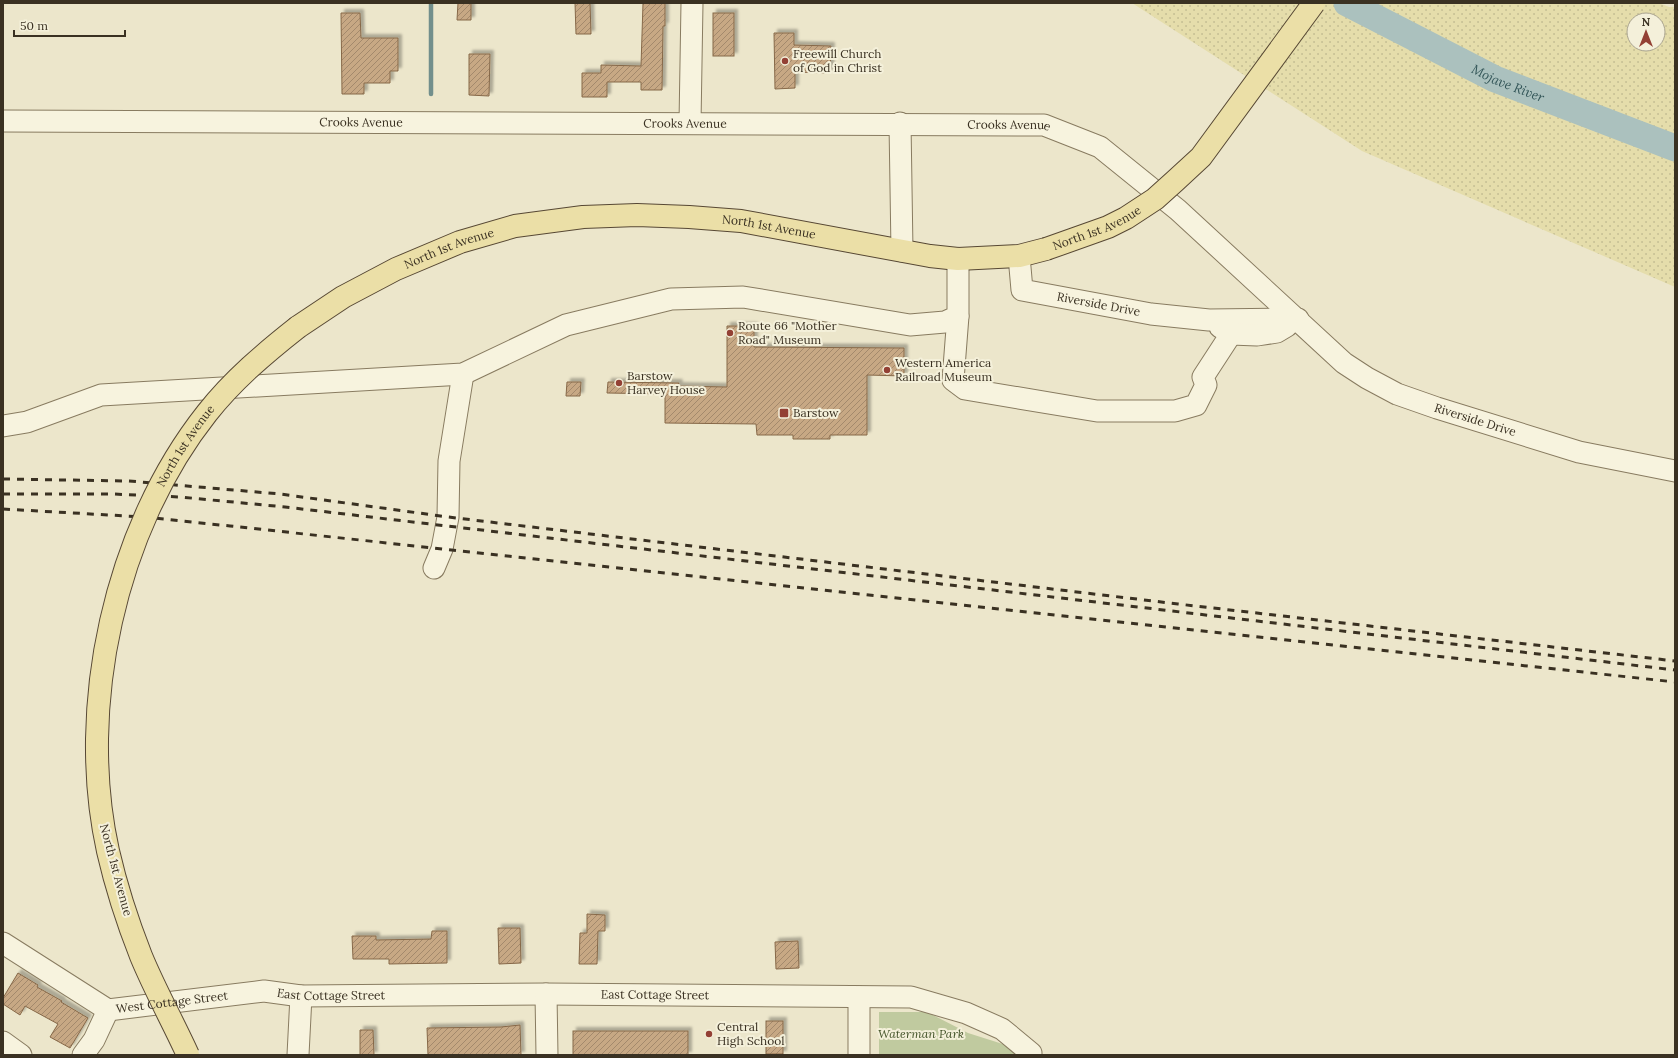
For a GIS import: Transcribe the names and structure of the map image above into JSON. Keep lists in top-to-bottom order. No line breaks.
{"streets":{"main road":["North 1st Avenue"],"street":["Crooks Avenue","Riverside Drive","East Cottage Street","West Cottage Street"]},"crossings":[["Crooks Avenue","Riverside Drive"],["North 1st Avenue","Riverside Drive"],["East Cottage Street","West Cottage Street"]],"water":["Mojave River"],"parks":["Waterman Park"],"places":{"other":["Freewill Church of God in Christ","Route 66 \"Mother Road\" Museum","Western America Railroad Museum","Barstow Harvey House","Central High School"],"transit":["Barstow"]},"scale_bar":"50 m","north":"top"}
